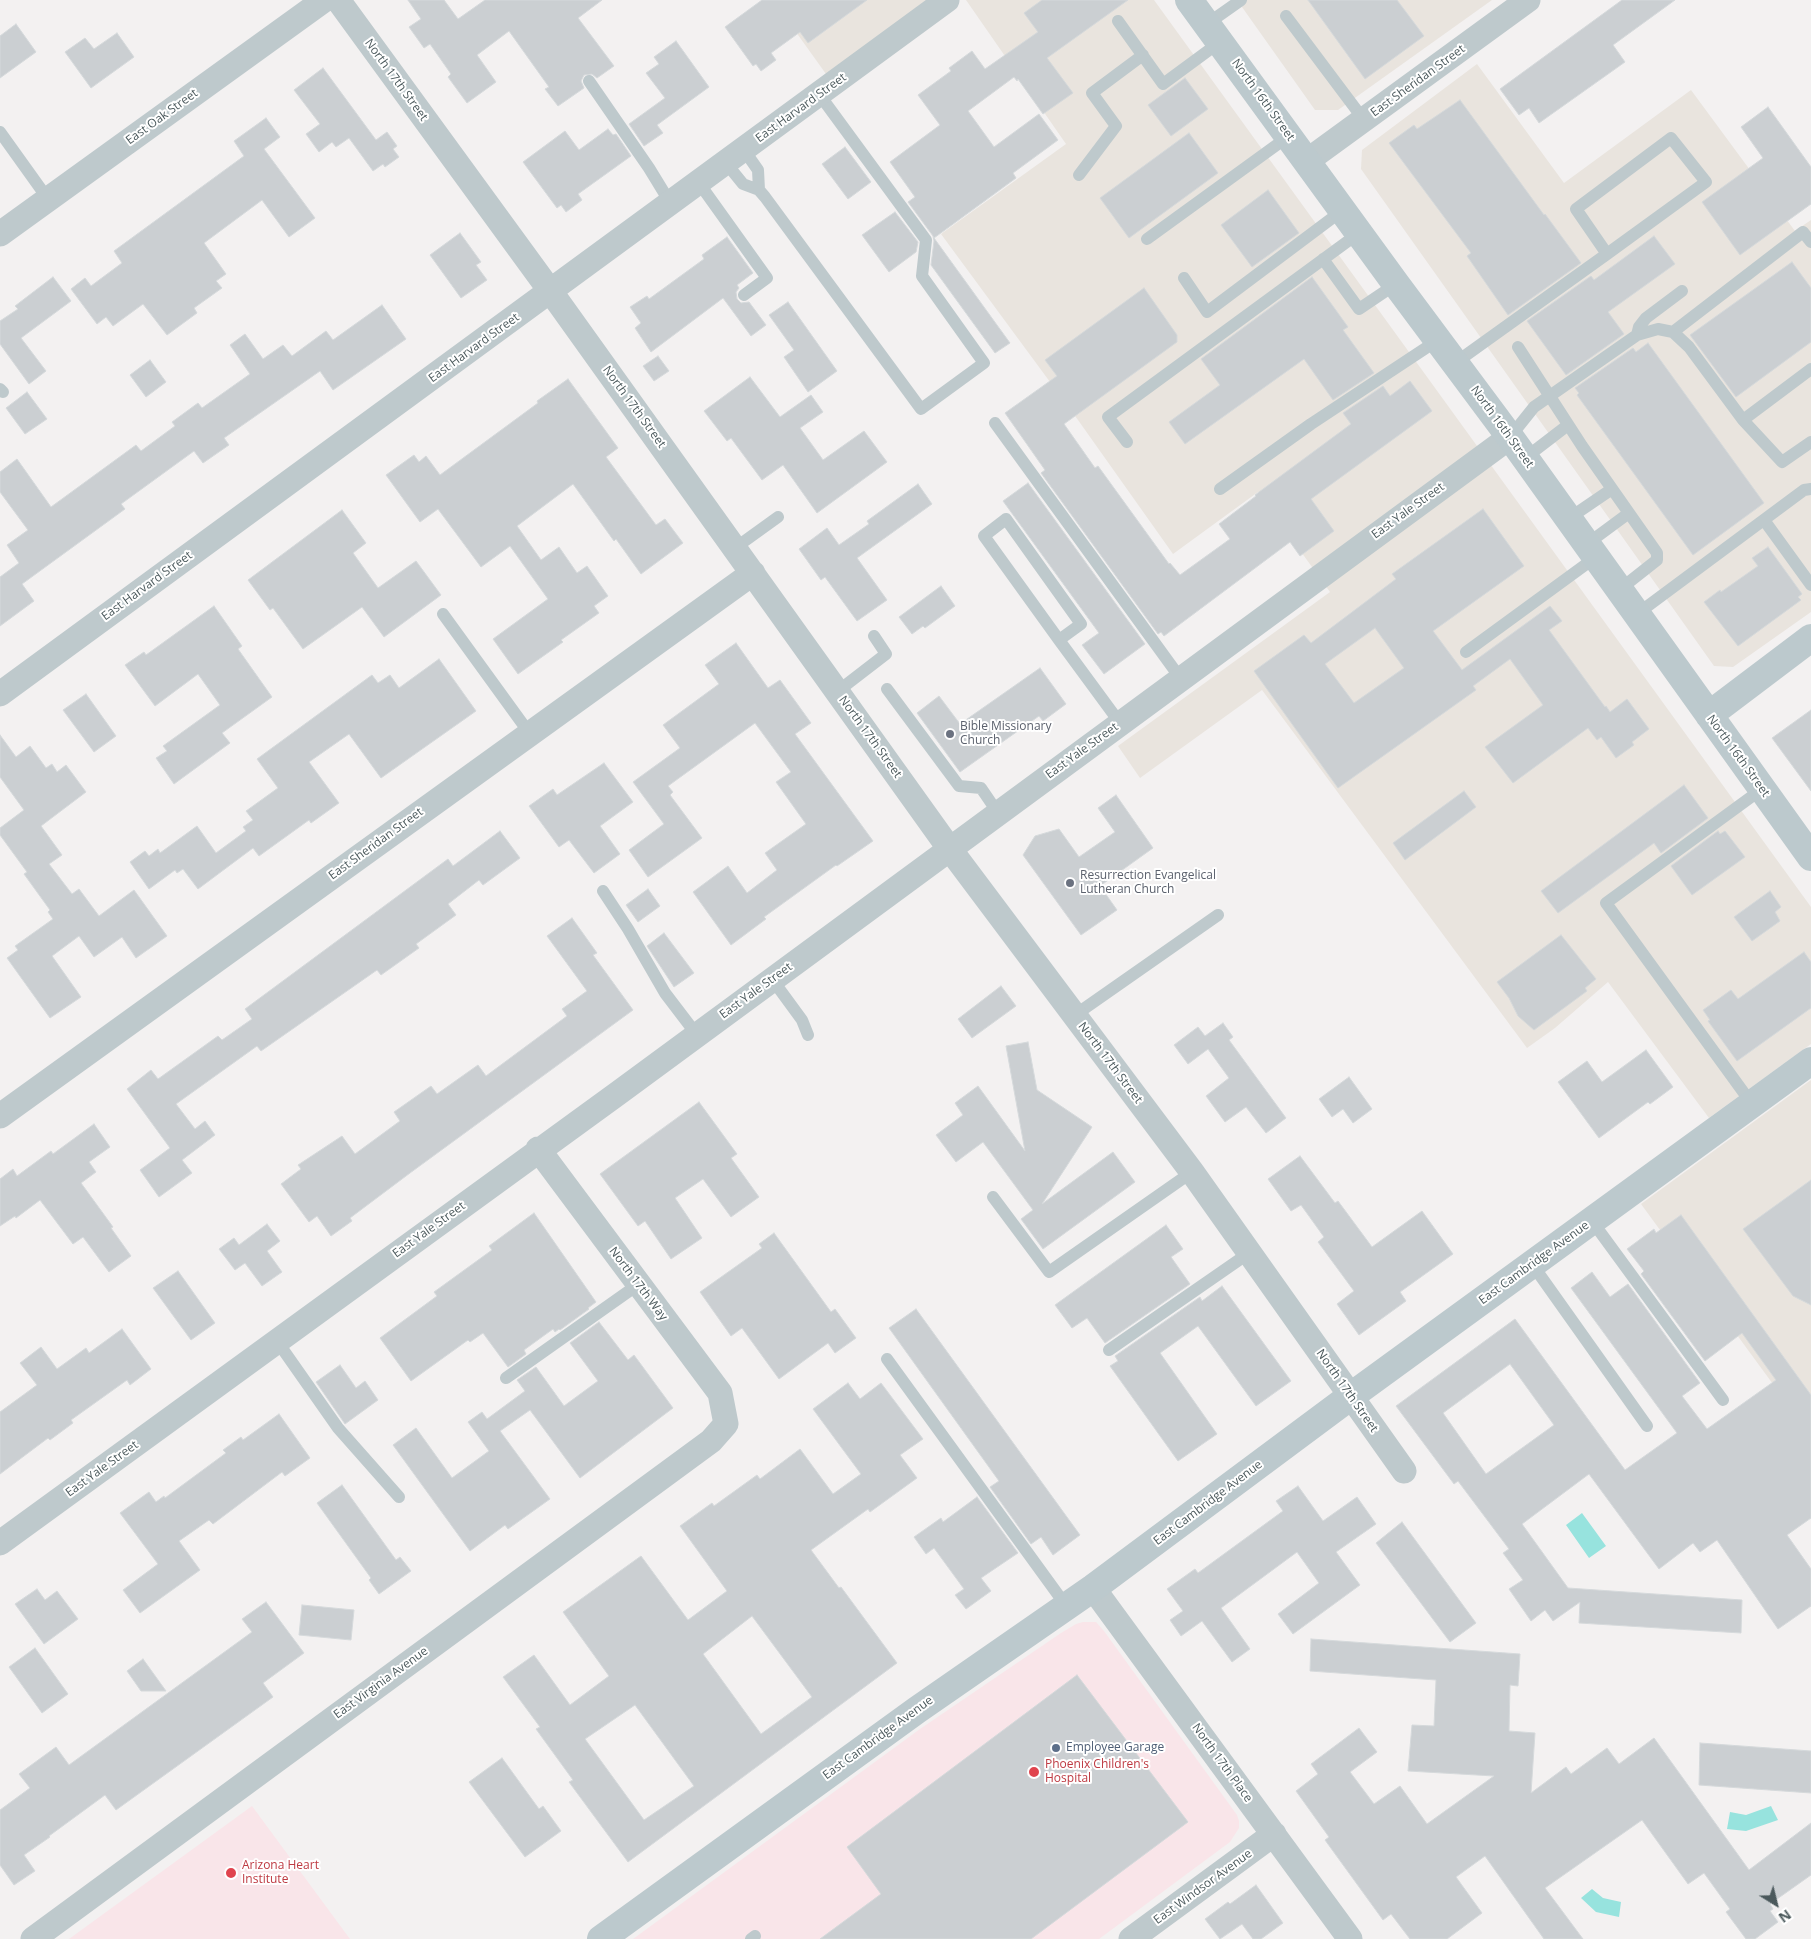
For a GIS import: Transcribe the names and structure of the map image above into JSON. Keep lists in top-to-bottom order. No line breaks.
{"streets":{"street":["North 17th Street","East Sheridan Street","North 16th Street","East Harvard Street","East Oak Street","East Yale Street","East Cambridge Avenue","North 17th Way","East Virginia Avenue","North 17th Place","East Windsor Avenue"]},"crossings":[["North 17th Street","East Sheridan Street"],["North 17th Street","East Harvard Street"],["North 17th Street","East Yale Street"],["North 17th Street","East Cambridge Avenue"],["East Sheridan Street","North 16th Street"],["North 16th Street","East Yale Street"],["East Yale Street","North 17th Way"],["East Cambridge Avenue","North 17th Place"],["North 17th Way","East Virginia Avenue"],["North 17th Place","East Windsor Avenue"]],"places":["Bible Missionary Church","Resurrection Evangelical Lutheran Church","Employee Garage","Phoenix Children's Hospital","Arizona Heart Institute"],"north":"bottom right"}
